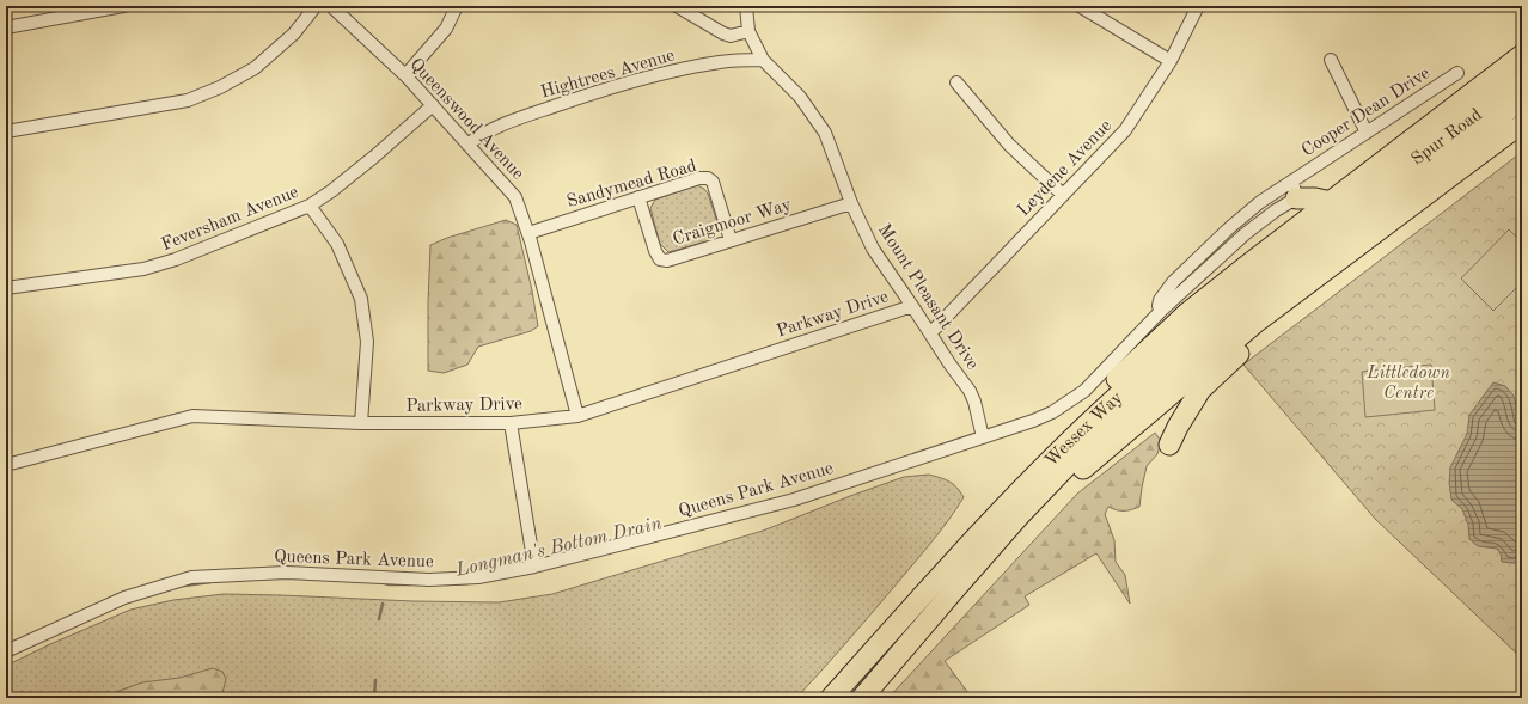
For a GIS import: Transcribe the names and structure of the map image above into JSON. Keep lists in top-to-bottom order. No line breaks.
{"streets":{"highway":["Spur Road","Wessex Way"],"street":["Hightrees Avenue","Cooper Dean Drive","Queenswood Avenue","Leydene Avenue","Sandymead Road","Feversham Avenue","Craigmoor Way","Mount Pleasant Drive","Parkway Drive","Queens Park Avenue"]},"crossings":[["Hightrees Avenue","Queenswood Avenue"],["Hightrees Avenue","Mount Pleasant Drive"],["Cooper Dean Drive","Mount Pleasant Drive"],["Cooper Dean Drive","Queens Park Avenue"],["Queenswood Avenue","Sandymead Road"],["Queenswood Avenue","Feversham Avenue"],["Queenswood Avenue","Parkway Drive"],["Spur Road","Wessex Way"],["Leydene Avenue","Mount Pleasant Drive"],["Sandymead Road","Craigmoor Way"],["Craigmoor Way","Mount Pleasant Drive"],["Mount Pleasant Drive","Parkway Drive"],["Mount Pleasant Drive","Queens Park Avenue"]],"water":["Longman's Bottom Drain"],"parks":["Littledown Centre"]}
